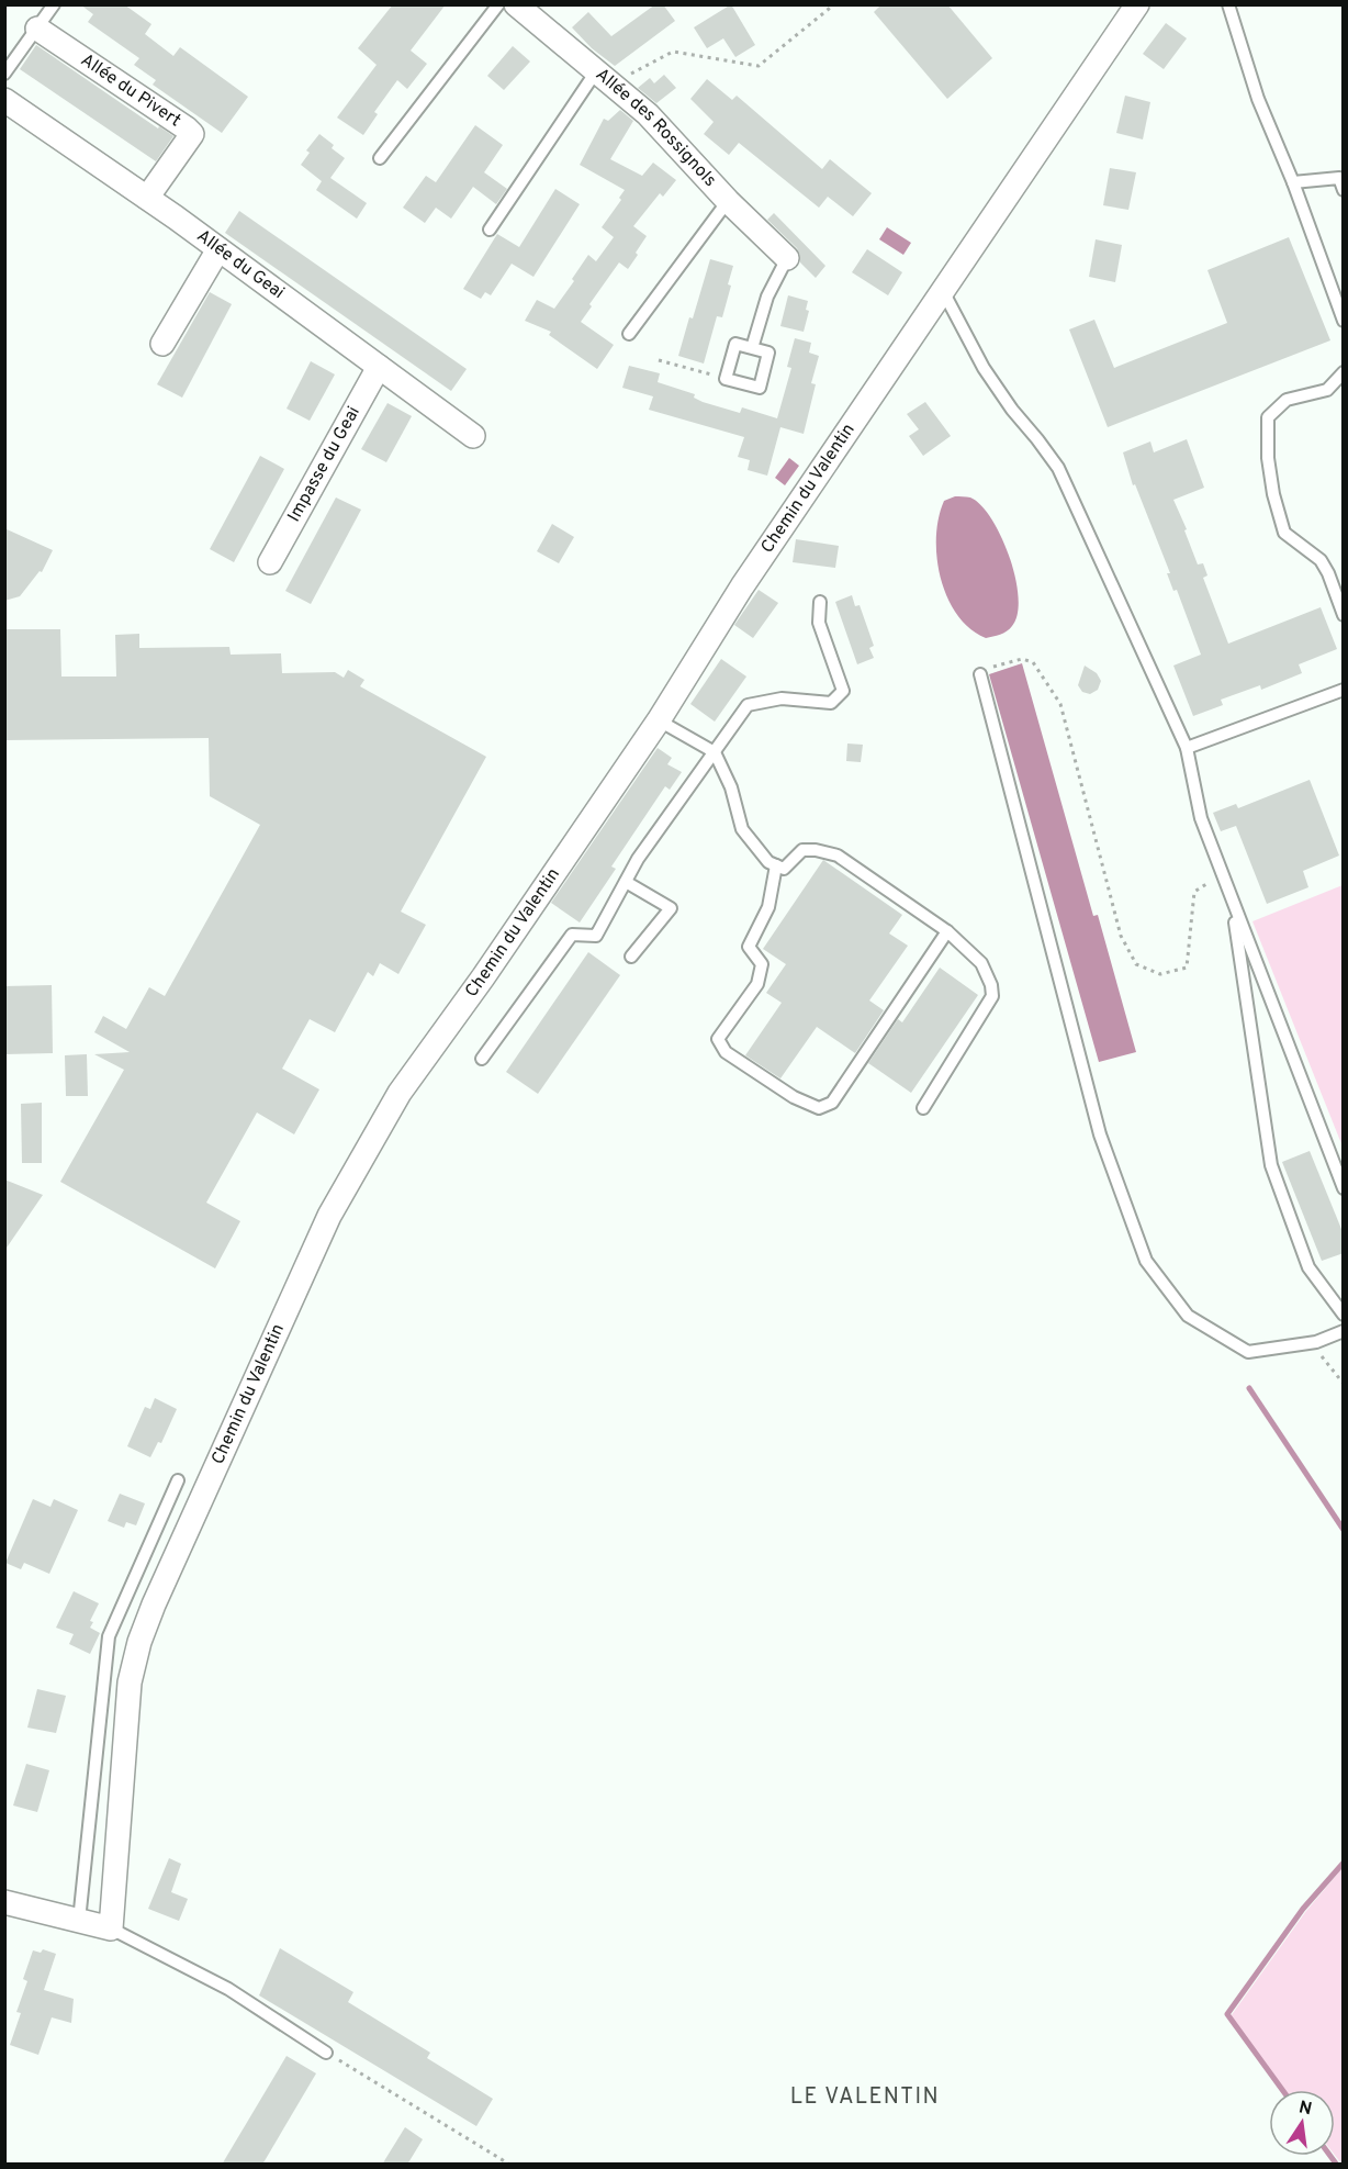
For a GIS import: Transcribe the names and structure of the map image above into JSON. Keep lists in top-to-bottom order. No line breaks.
{"streets":{"street":["Allée du Pivert","Allée des Rossignols","Allée du Geai","Impasse du Geai","Chemin du Valentin"]},"crossings":[["Allée du Pivert","Allée du Geai"],["Allée du Geai","Impasse du Geai"]],"districts":["LE VALENTIN"],"north":"top"}
